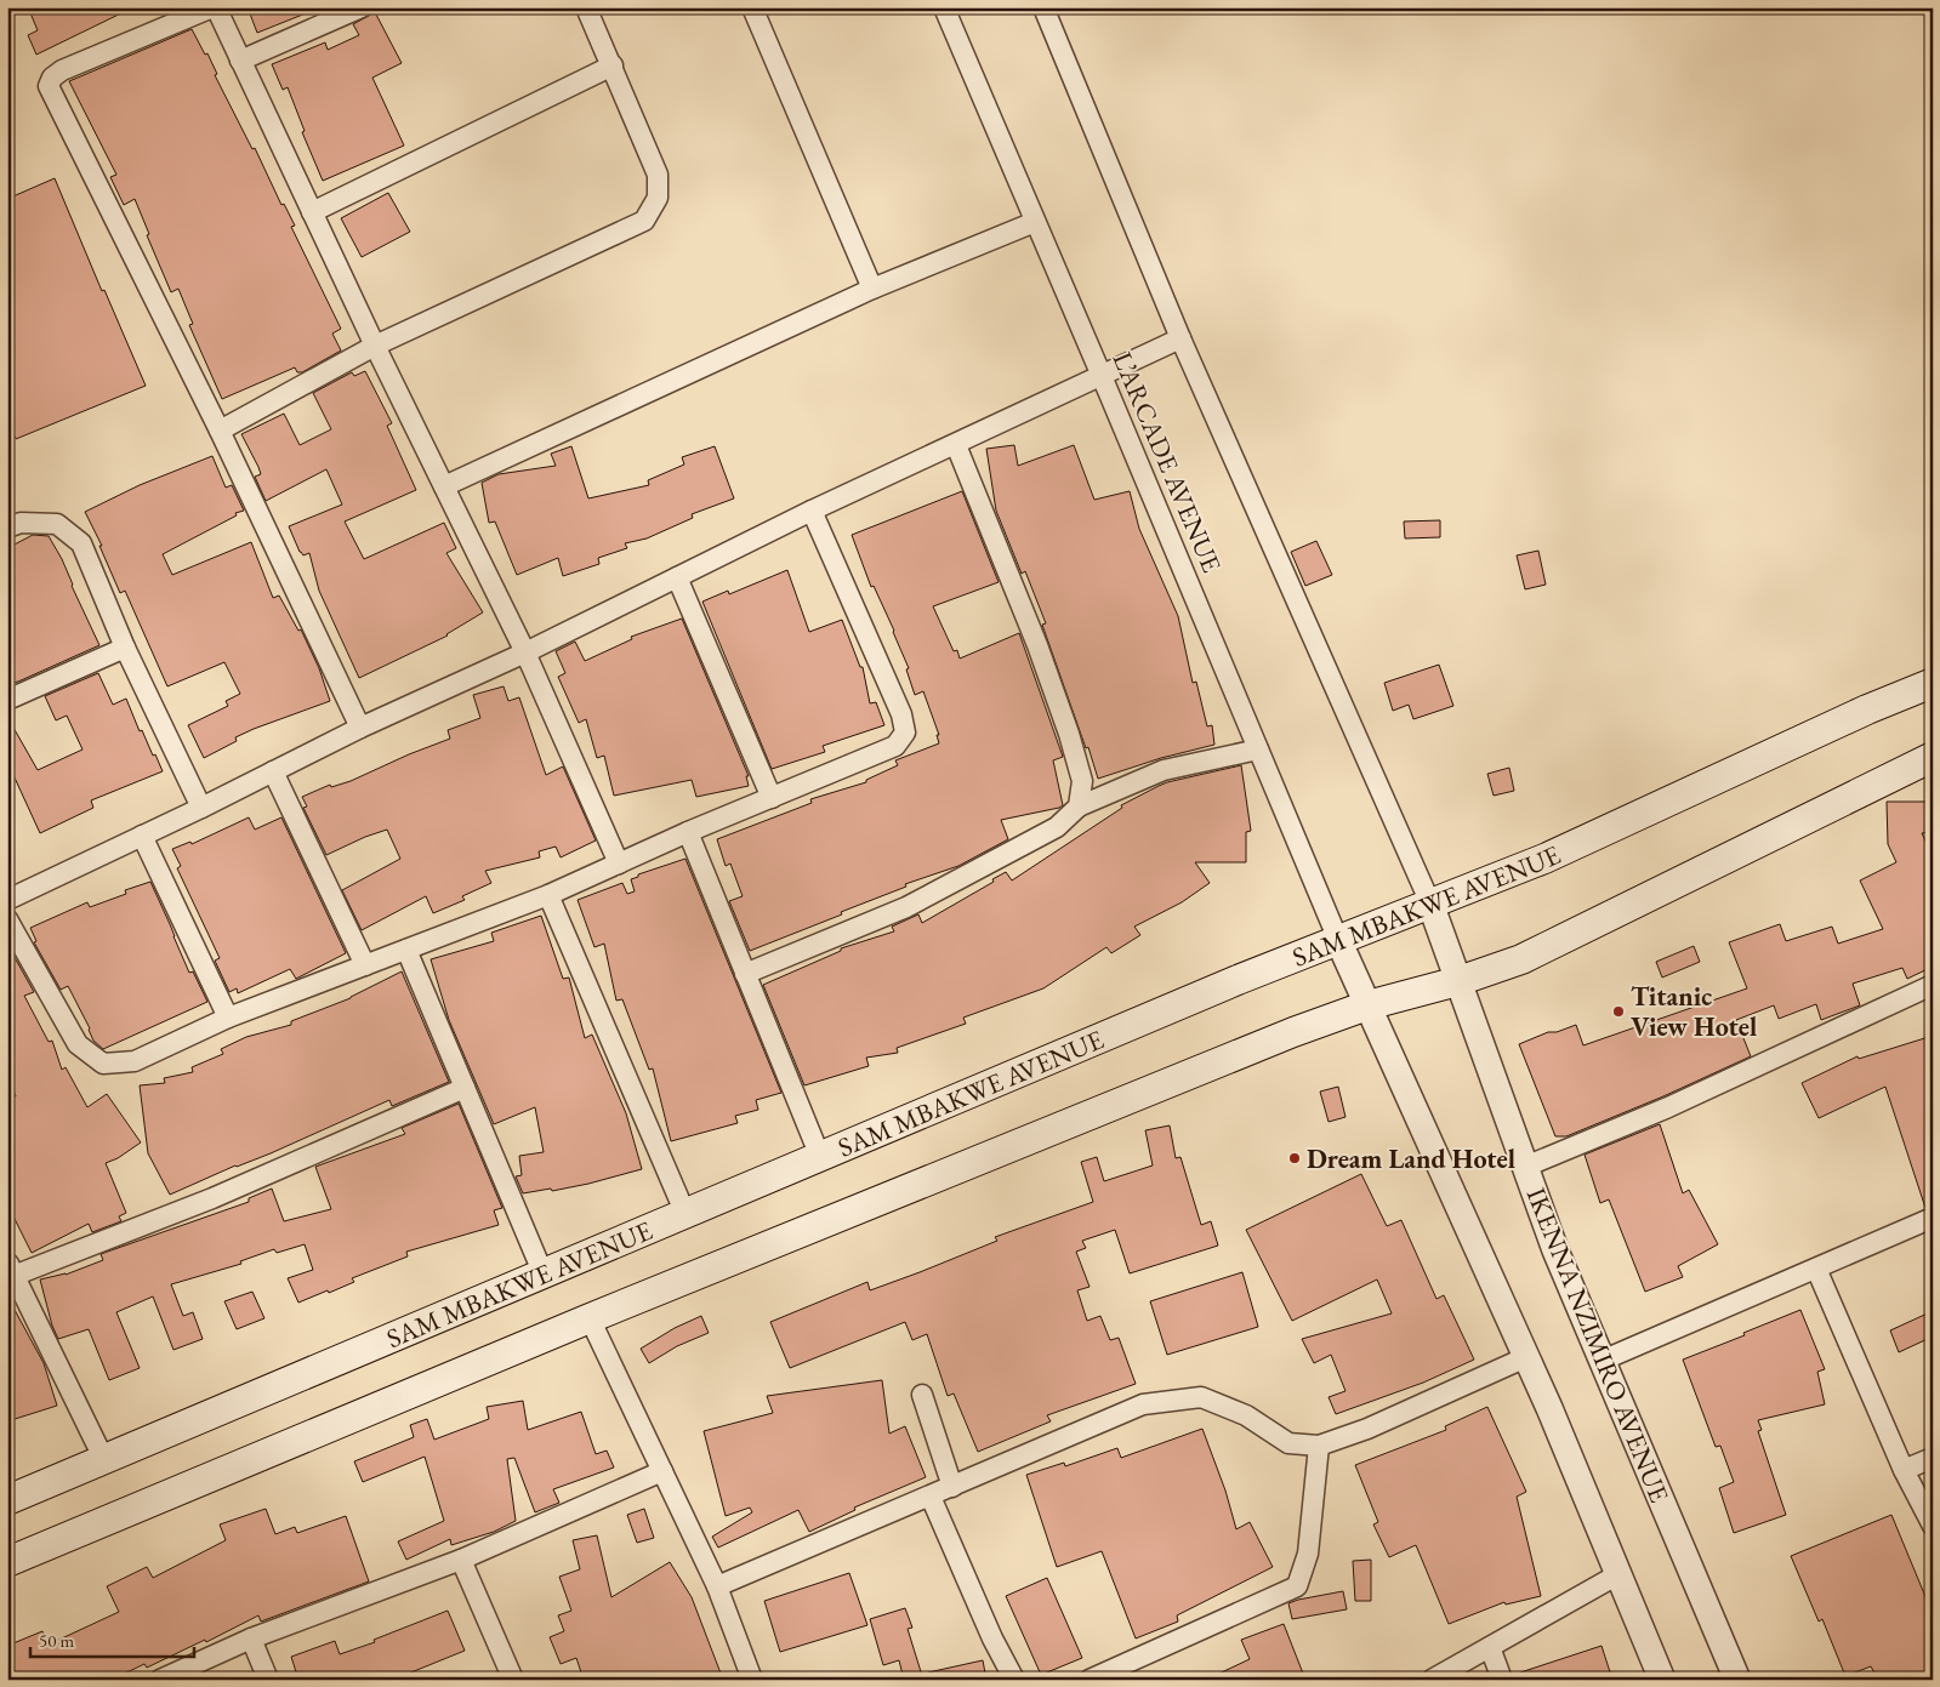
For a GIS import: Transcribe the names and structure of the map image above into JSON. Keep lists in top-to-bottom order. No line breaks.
{"streets":{"main road":["SAM MBAKWE AVENUE"],"street":["L’ARCADE AVENUE","IKENNA NZIMIRO AVENUE"]},"crossings":[["L’ARCADE AVENUE","SAM MBAKWE AVENUE"],["SAM MBAKWE AVENUE","IKENNA NZIMIRO AVENUE"]],"places":["Titanic View Hotel","Dream Land Hotel"],"scale_bar":"50 m"}
